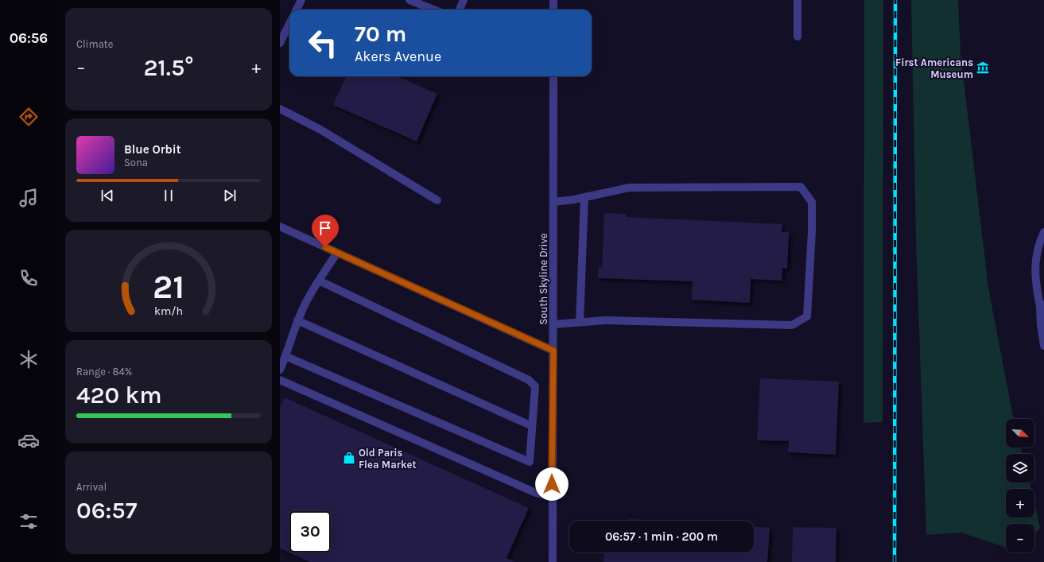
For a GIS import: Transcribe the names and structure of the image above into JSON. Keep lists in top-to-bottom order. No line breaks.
{"streets":{"street":["South Skyline Drive"]},"places":{"museum":["First Americans Museum"],"shop":["Old Paris Flea Market"]},"north":"bottom right","page":{"tabs":"06:56","tile":["Climate",["Range · 84%","420 km"],["Arrival","06:57"]],"turn":["70 m","Akers Avenue"],"heat":["−","21.5°","+"],"song":["Blue Orbit","Sona"],"map_buttons":["+","−"],"limit":"30","trip":"06:57 · 1 min · 200 m","gauge":["21","km/h"]}}
